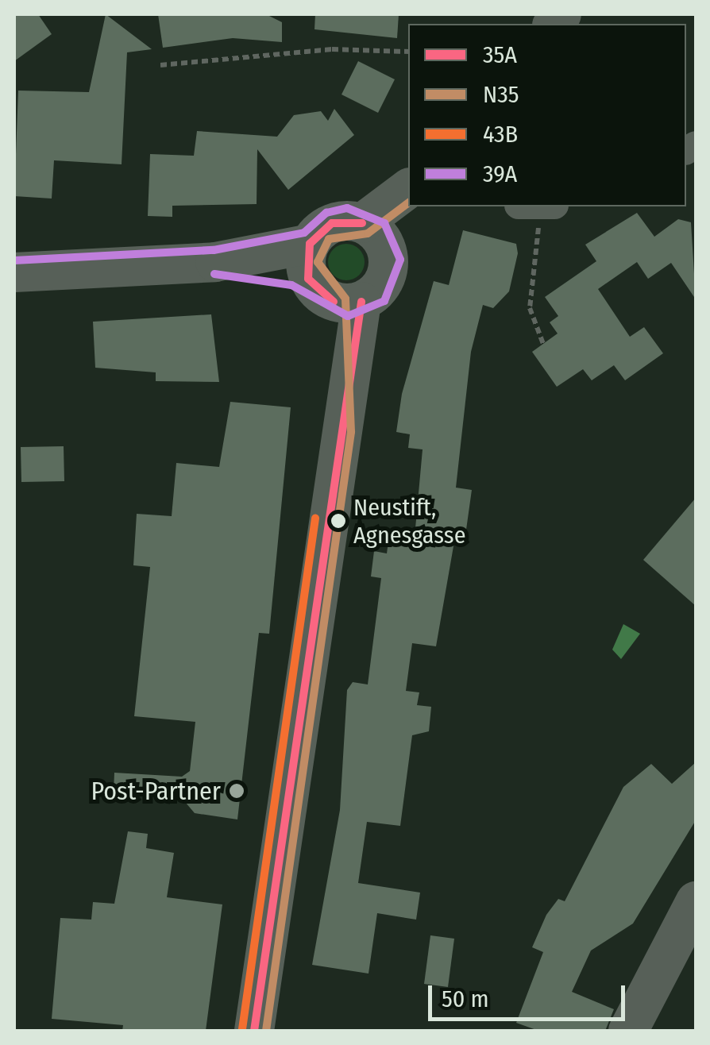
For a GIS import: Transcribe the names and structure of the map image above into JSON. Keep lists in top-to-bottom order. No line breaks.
{"places":["Neustift, Agnesgasse","Post-Partner"],"lines":["transit line N35","transit line 39A","transit line 35A","transit line 43B"],"legend":["35A","N35","43B","39A"],"scale_bar":"50 m"}
